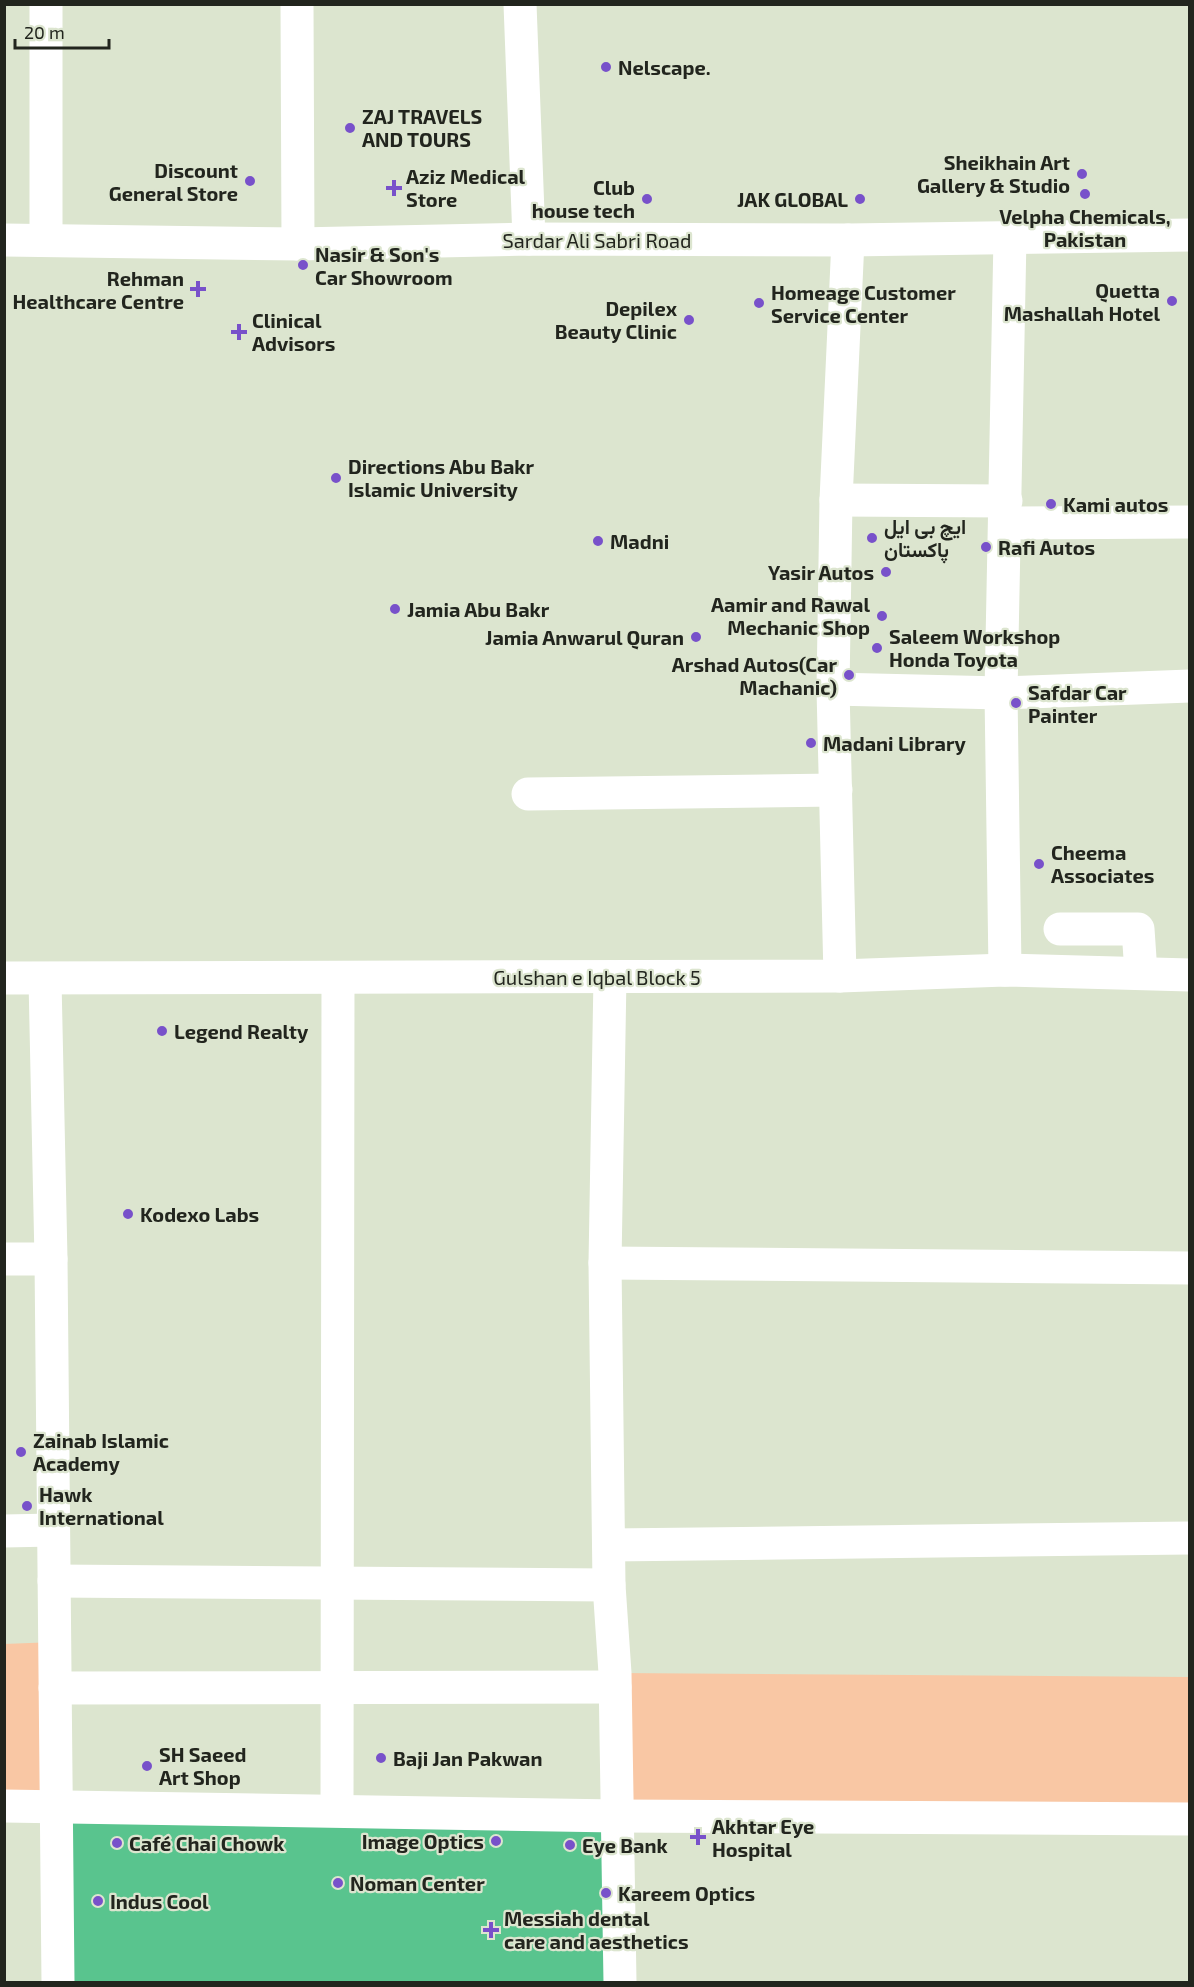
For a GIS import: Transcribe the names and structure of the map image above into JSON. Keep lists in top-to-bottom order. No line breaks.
{"streets":{"street":["Sardar Ali Sabri Road","Gulshan e Iqbal Block 5"]},"places":{"other":["Nelscape.","ZAJ TRAVELS AND TOURS","Sheikhain Art Gallery & Studio","Discount General Store","Velpha Chemicals, Pakistan","Club house tech","JAK GLOBAL","Nasir & Son's Car Showroom","Quetta Mashallah Hotel","Homeage Customer Service Center","Depilex Beauty Clinic","Directions Abu Bakr Islamic University","Kami autos","ایچ بی ایل پاکستان","Madni","Rafi Autos","Yasir Autos","Jamia Abu Bakr","Aamir and Rawal Mechanic Shop","Jamia Anwarul Quran","Saleem Workshop Honda Toyota","Arshad Autos(Car Machanic)","Safdar Car Painter","Madani Library","Cheema Associates","Legend Realty","Kodexo Labs","Zainab Islamic Academy","Hawk International","Baji Jan Pakwan","SH Saeed Art Shop","Image Optics","Café Chai Chowk","Eye Bank","Noman Center","Kareem Optics","Indus Cool"],"health":["Aziz Medical Store","Rehman Healthcare Centre","Clinical Advisors","Akhtar Eye Hospital","Messiah dental care and aesthetics"]},"scale_bar":"20 m"}
